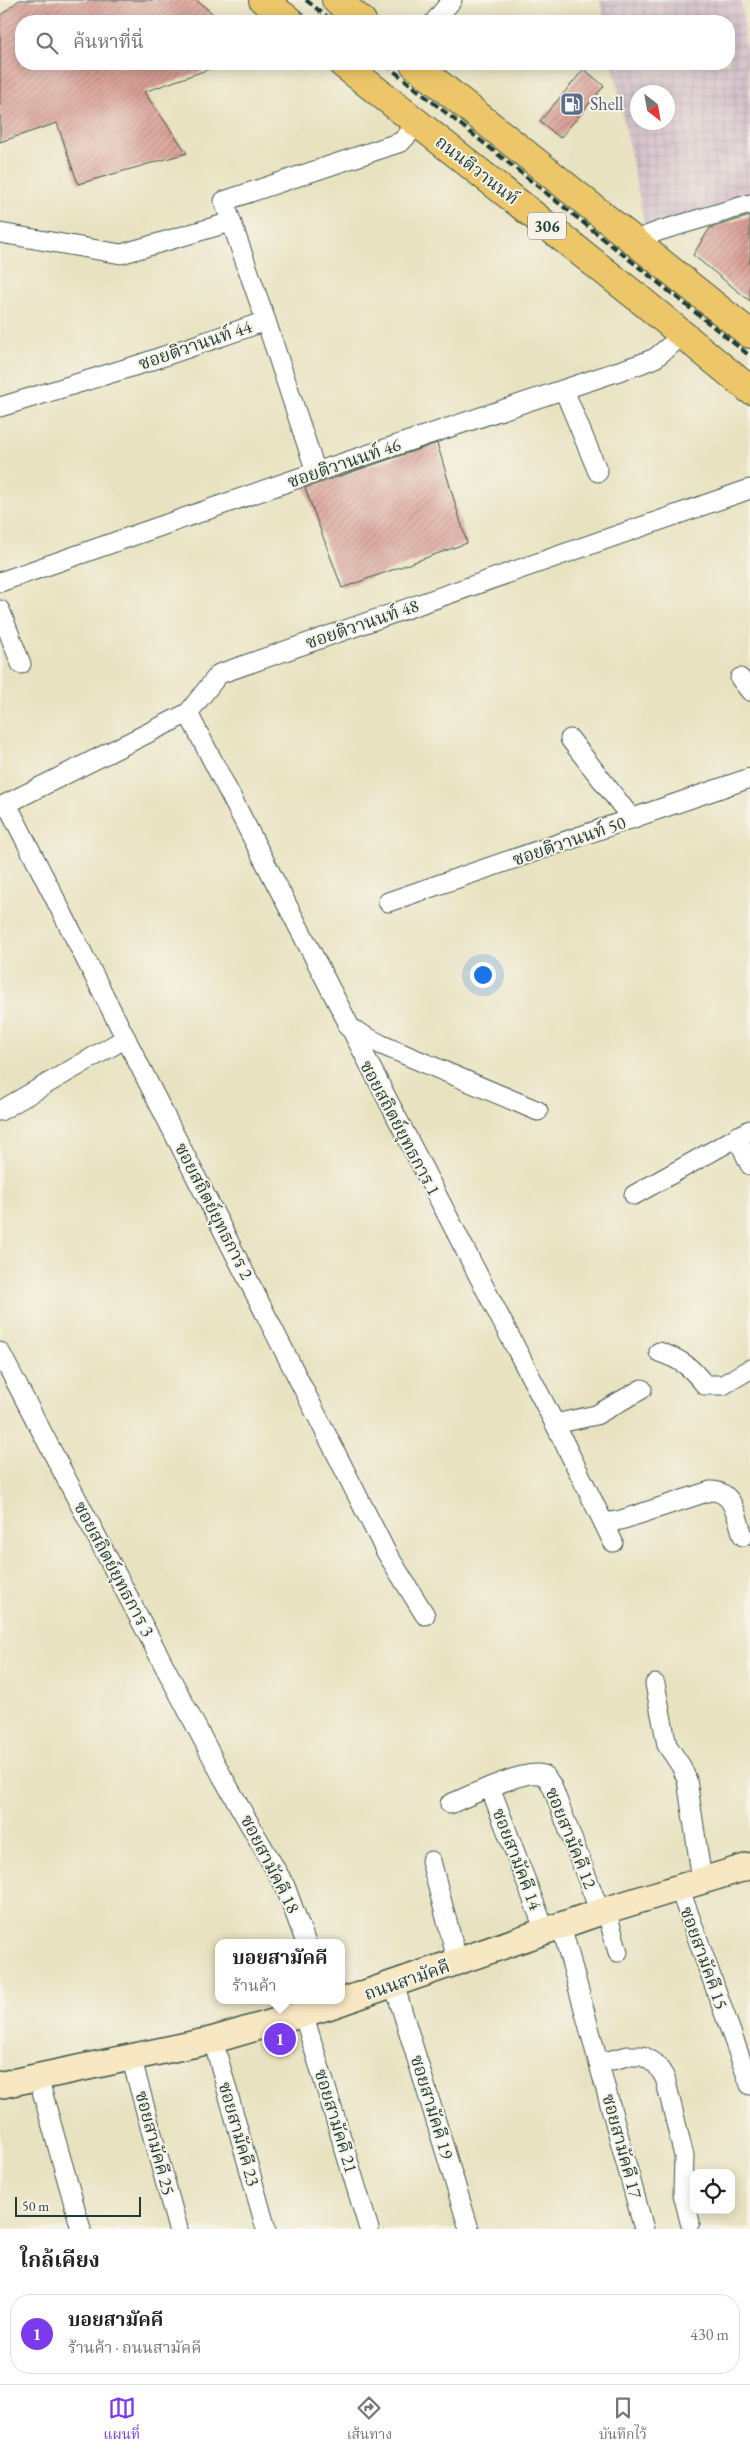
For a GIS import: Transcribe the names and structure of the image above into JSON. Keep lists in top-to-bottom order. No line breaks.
{"streets":{"main road":["ถนนติวานนท์","306","ถนนสามัคคี"],"street":["ซอยติวานนท์ 44","ซอยติวานนท์ 46","ซอยติวานนท์ 48","ซอยติวานนท์ 50","ซอยสถิตย์ยุทธการ 1","ซอยสถิตย์ยุทธการ 2","ซอยสถิตย์ยุทธการ 3","ซอยสามัคคี 12","ซอยสามัคคี 14","ซอยสามัคคี 18","ซอยสามัคคี 15","ซอยสามัคคี 19","ซอยสามัคคี 21","ซอยสามัคคี 23","ซอยสามัคคี 25","ซอยสามัคคี 17"]},"crossings":[["ถนนติวานนท์","ซอยติวานนท์ 44"],["ถนนติวานนท์","ซอยติวานนท์ 46"],["ซอยติวานนท์ 48","ซอยสถิตย์ยุทธการ 1"],["ซอยติวานนท์ 48","ซอยสถิตย์ยุทธการ 2"],["ซอยสถิตย์ยุทธการ 3","ซอยสามัคคี 18"],["ซอยสามัคคี 12","ซอยสามัคคี 14"],["ซอยสามัคคี 12","ถนนสามัคคี"],["ซอยสามัคคี 14","ถนนสามัคคี"],["ซอยสามัคคี 14","ซอยสามัคคี 17"],["ซอยสามัคคี 15","ถนนสามัคคี"],["ถนนสามัคคี","ซอยสามัคคี 19"],["ถนนสามัคคี","ซอยสามัคคี 21"],["ถนนสามัคคี","ซอยสามัคคี 23"],["ถนนสามัคคี","ซอยสามัคคี 25"],["ถนนสามัคคี","ซอยสามัคคี 17"]],"places":{"fuel station":["Shell"]},"scale_bar":"50 m","north":"bottom right","page":{"search":"ค้นหาที่นี่","popup":["บอยสามัคคี","ร้านค้า"],"pins":"1","scale":"50 m","heading":"ใกล้เคียง","list":[{"mark":"1","name":"บอยสามัคคี","note":"ร้านค้า · ถนนสามัคคี","value":"430 m"}],"nav":["แผนที่","เส้นทาง","บันทึกไว้"]}}
